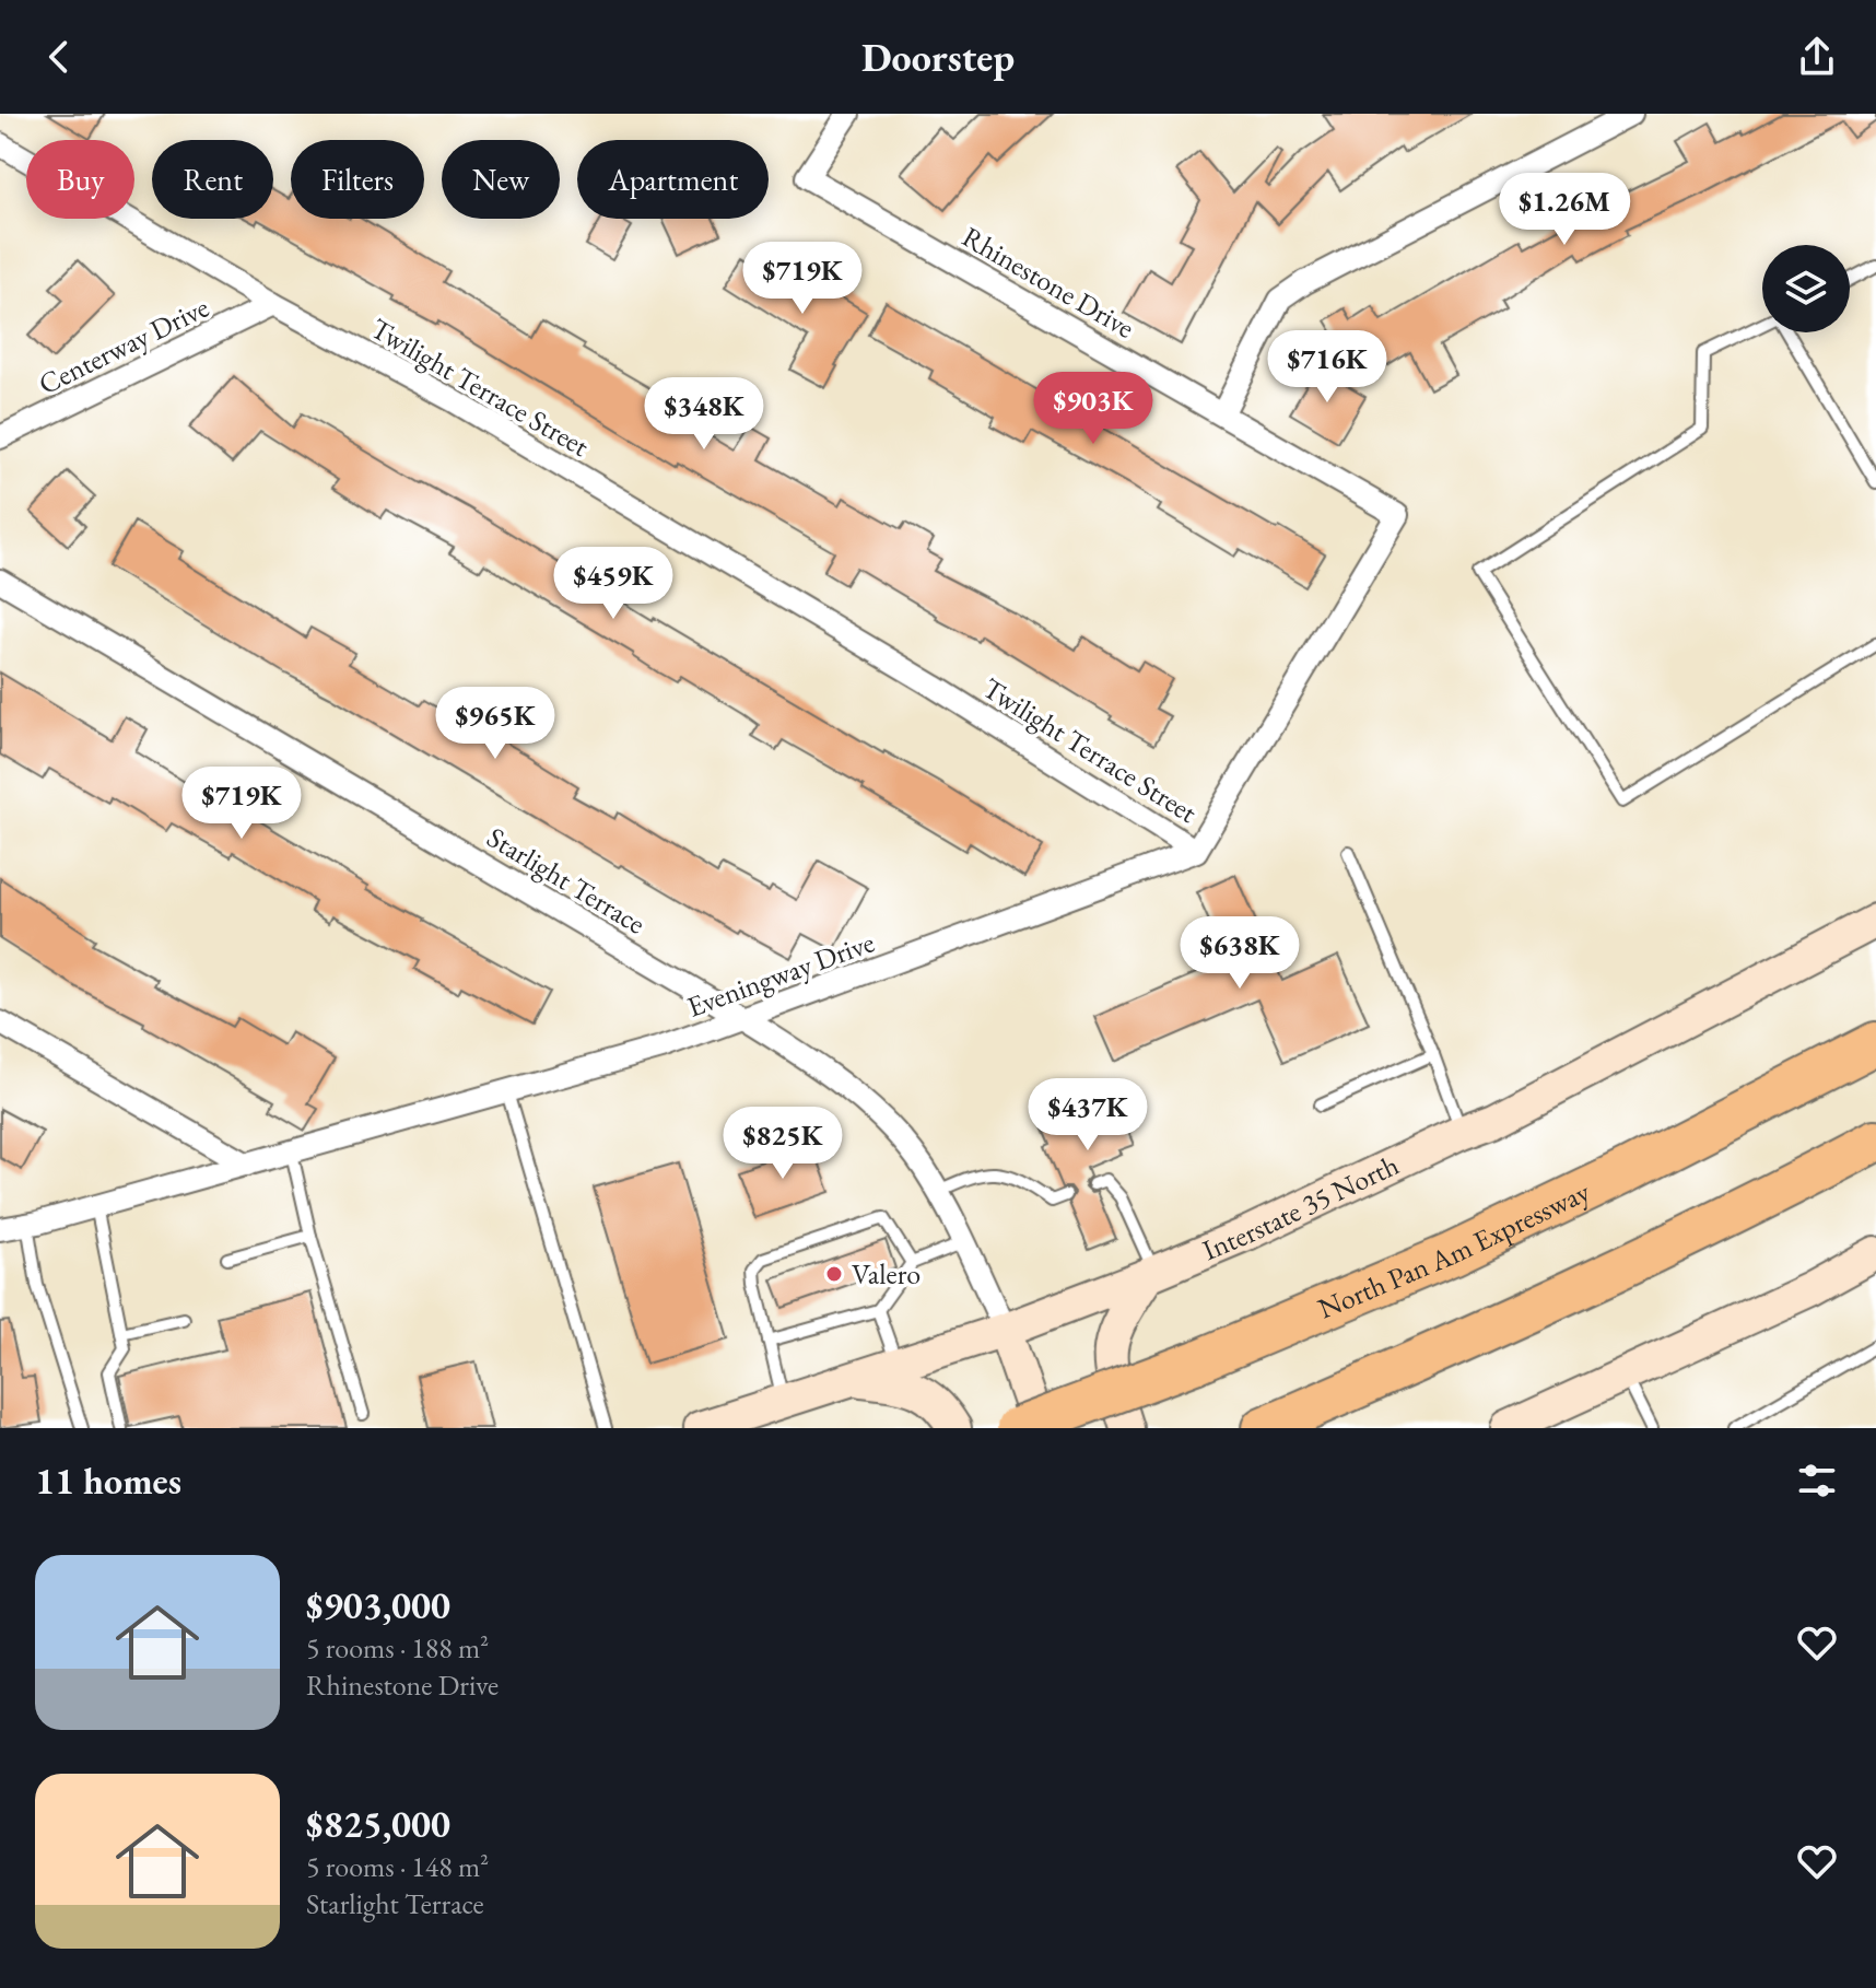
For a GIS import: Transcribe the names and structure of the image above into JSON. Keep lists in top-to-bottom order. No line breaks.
{"streets":{"highway":["North Pan Am Expressway"],"main road":["Interstate 35 North"],"street":["Rhinestone Drive","Centerway Drive","Twilight Terrace Street","Starlight Terrace","Eveningway Drive"]},"crossings":[["Rhinestone Drive","Twilight Terrace Street"],["Rhinestone Drive","Eveningway Drive"],["Centerway Drive","Twilight Terrace Street"],["Twilight Terrace Street","Eveningway Drive"],["Starlight Terrace","Eveningway Drive"],["Starlight Terrace","Interstate 35 North"]],"places":["Valero"],"page":{"header":"Doorstep","chip":["Buy","Rent","Filters","New","Apartment"],"price":["$1.26M","$719K","$716K","$903K","$348K","$459K","$965K","$719K","$638K","$437K","$825K"],"heading":"11 homes","list":[{"name":"$903,000","note":"5 rooms · 188 m² · Rhinestone Drive"},{"name":"$825,000","note":"5 rooms · 148 m² · Starlight Terrace"}]}}
